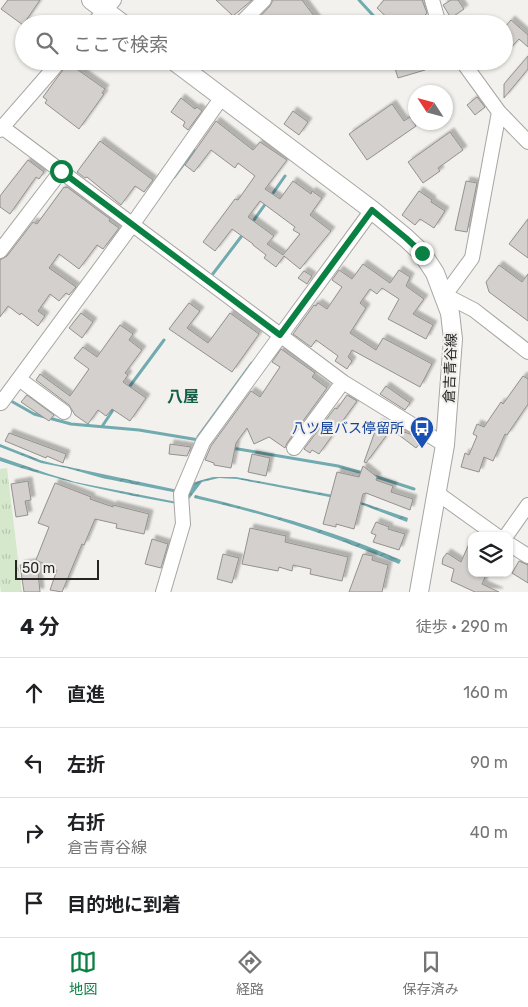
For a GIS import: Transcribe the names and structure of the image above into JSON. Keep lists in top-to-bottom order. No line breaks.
{"streets":{"main road":["倉吉青谷線"]},"districts":["八屋"],"places":{"bus stop":["八ツ屋バス停留所"]},"scale_bar":"50 m","north":"top left","page":{"search":"ここで検索","scale":"50 m","heading":["4 分","徒歩 · 290 m"],"list":[["直進","160 m"],["左折","90 m"],["右折","倉吉青谷線","40 m"],"目的地に到着"],"nav":["地図","経路","保存済み"]}}
